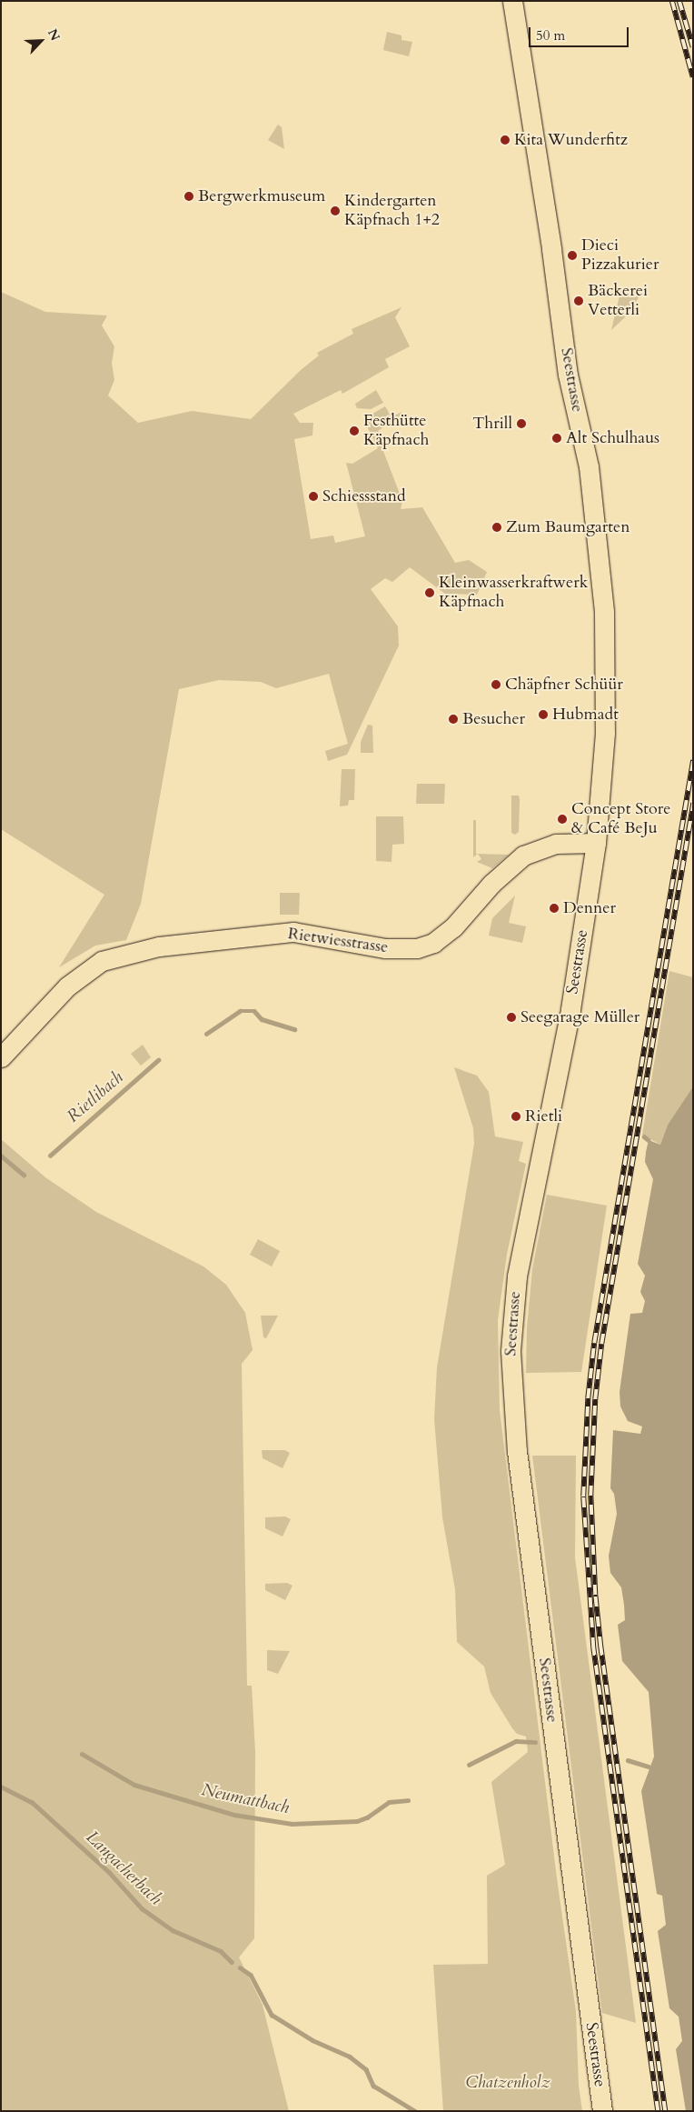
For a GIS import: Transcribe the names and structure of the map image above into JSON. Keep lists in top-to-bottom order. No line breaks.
{"streets":{"main road":["Seestrasse","Rietwiesstrasse"]},"crossings":[["Seestrasse","Rietwiesstrasse"]],"water":["Rietlibach","Neumattbach","Langacherbach"],"parks":["Chatzenholz"],"places":["Kita Wunderfitz","Bergwerkmuseum","Kindergarten Käpfnach 1+2","Dieci Pizzakurier","Bäckerei Vetterli","Thrill","Festhütte Käpfnach","Alt Schulhaus","Schiessstand","Zum Baumgarten","Kleinwasserkraftwerk Käpfnach","Chäpfner Schüür","Hubmadt","Besucher","Concept Store & Café BeJu","Denner","Seegarage Müller","Rietli"],"scale_bar":"50 m","north":"top right"}
